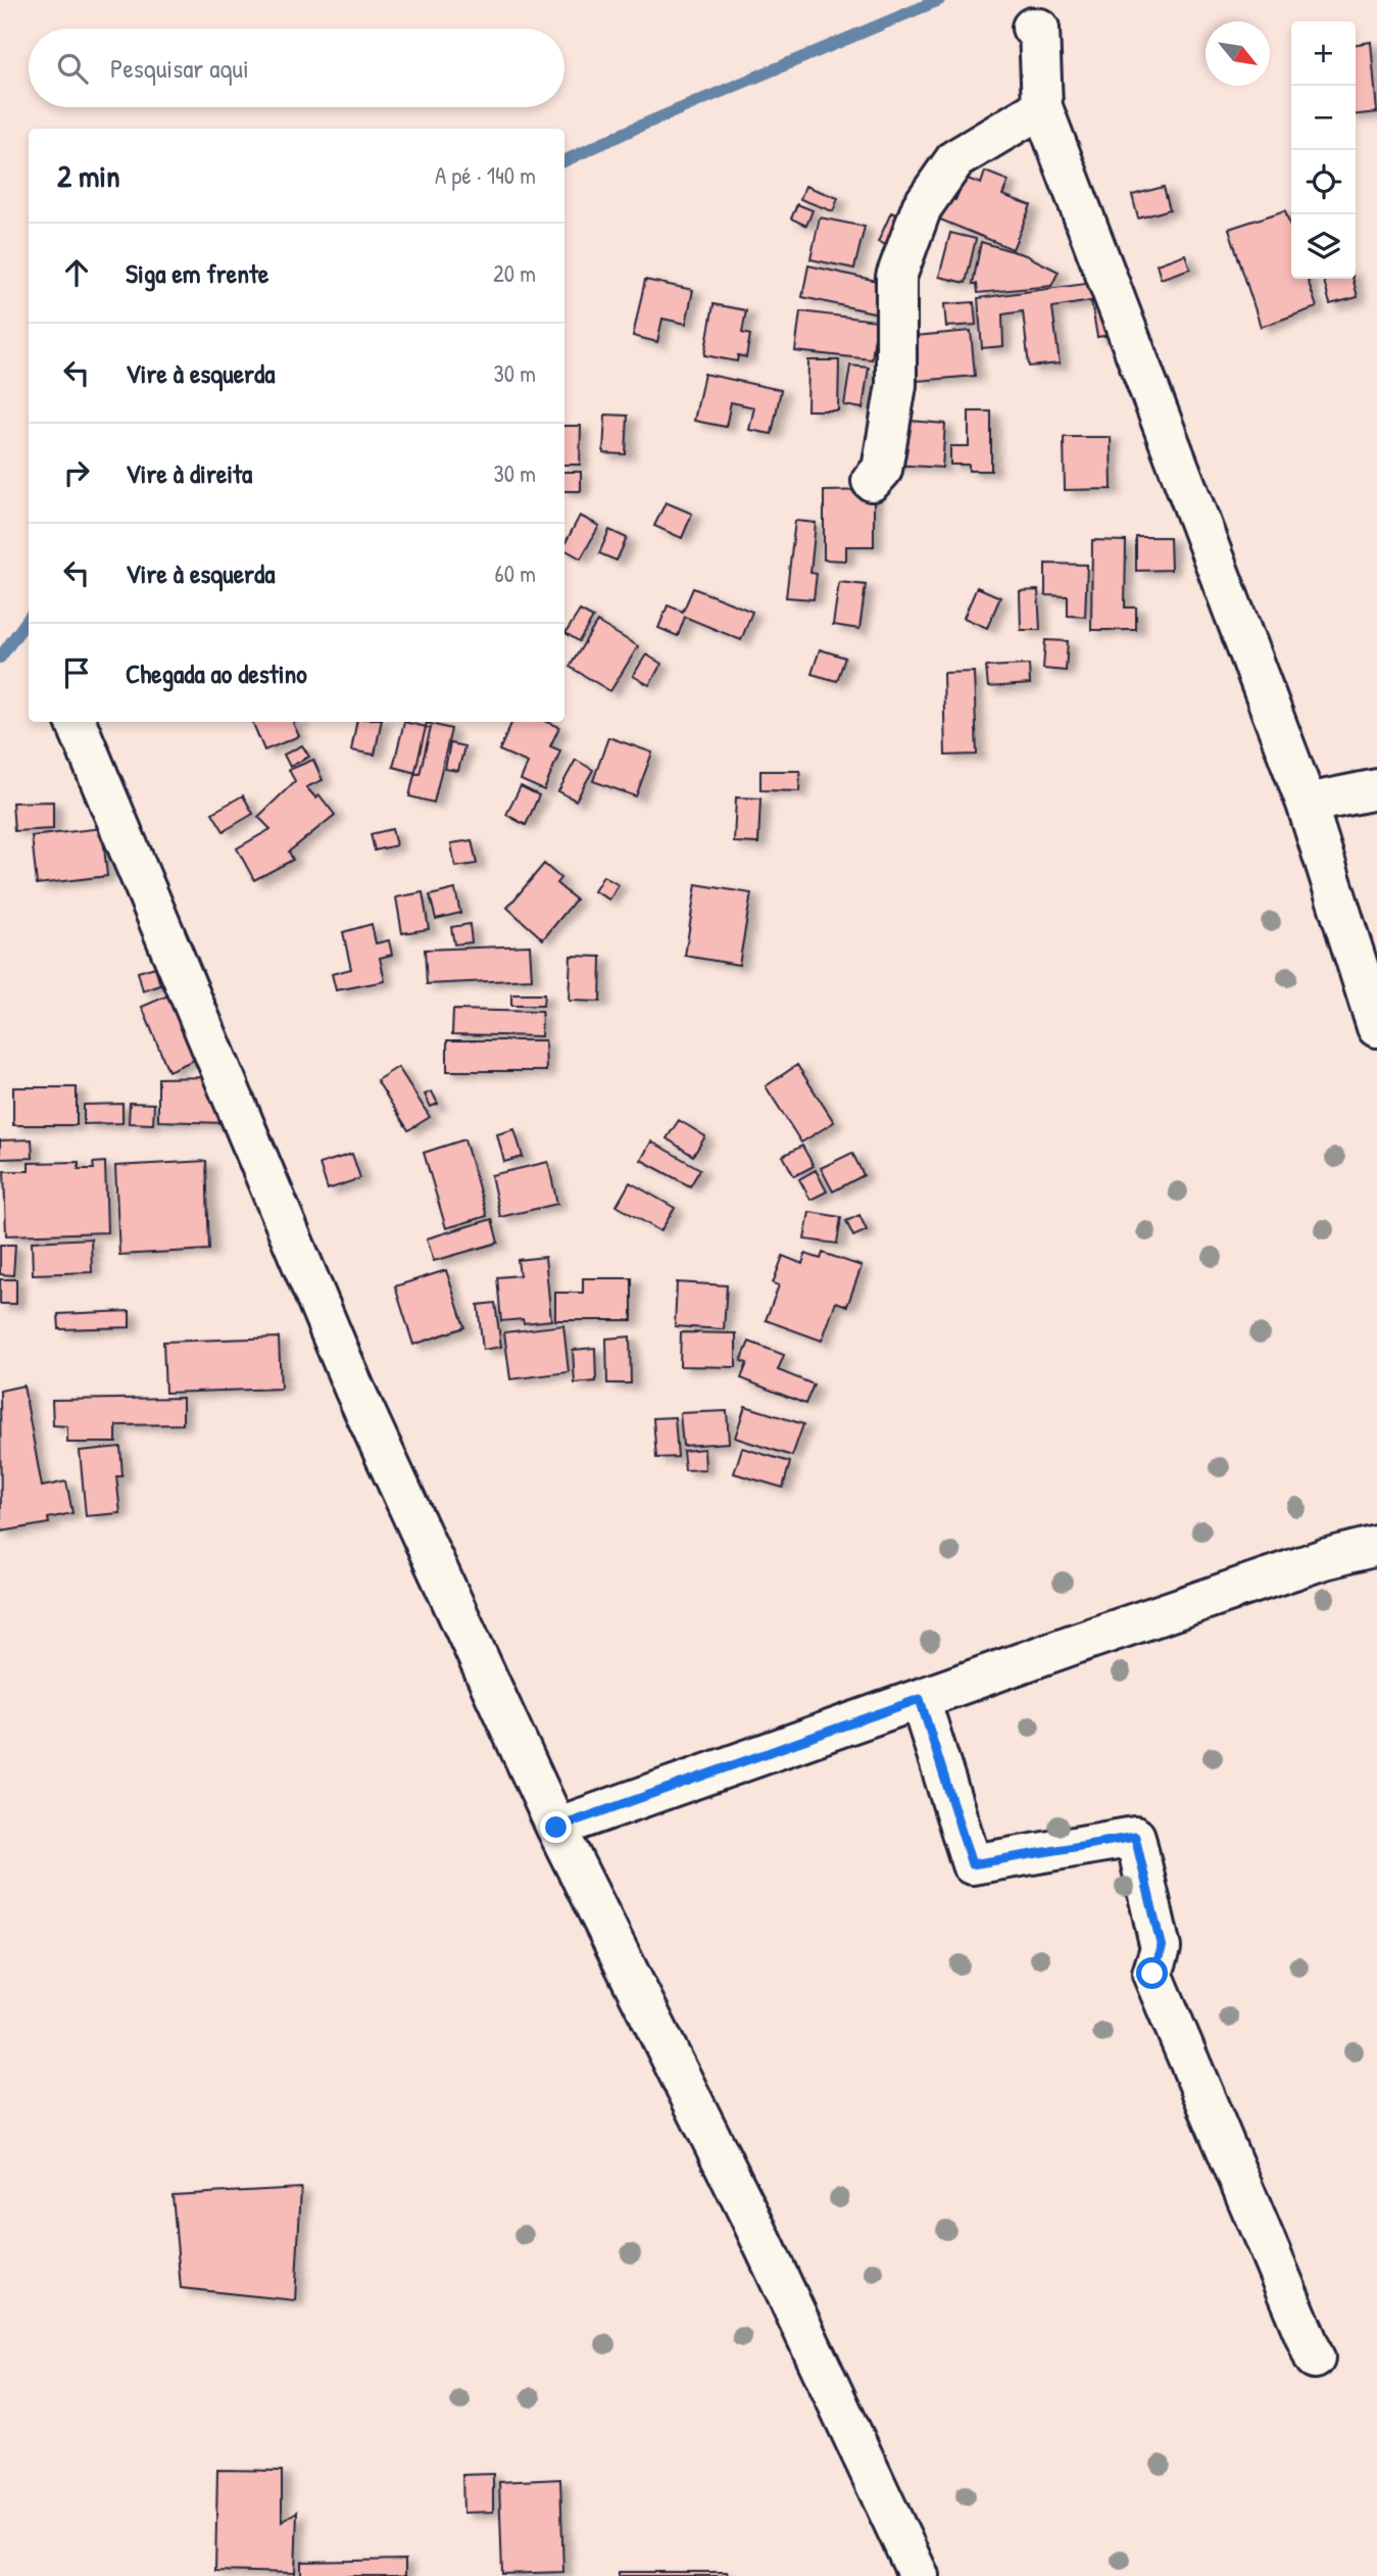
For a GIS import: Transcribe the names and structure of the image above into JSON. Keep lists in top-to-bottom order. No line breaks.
{"north":"bottom right","page":{"map_buttons":["+","−"],"search":"Pesquisar aqui","heading":["2 min","A pé · 140 m"],"list":[["Siga em frente","20 m"],["Vire à esquerda","30 m"],["Vire à direita","30 m"],["Vire à esquerda","60 m"],"Chegada ao destino"]}}
